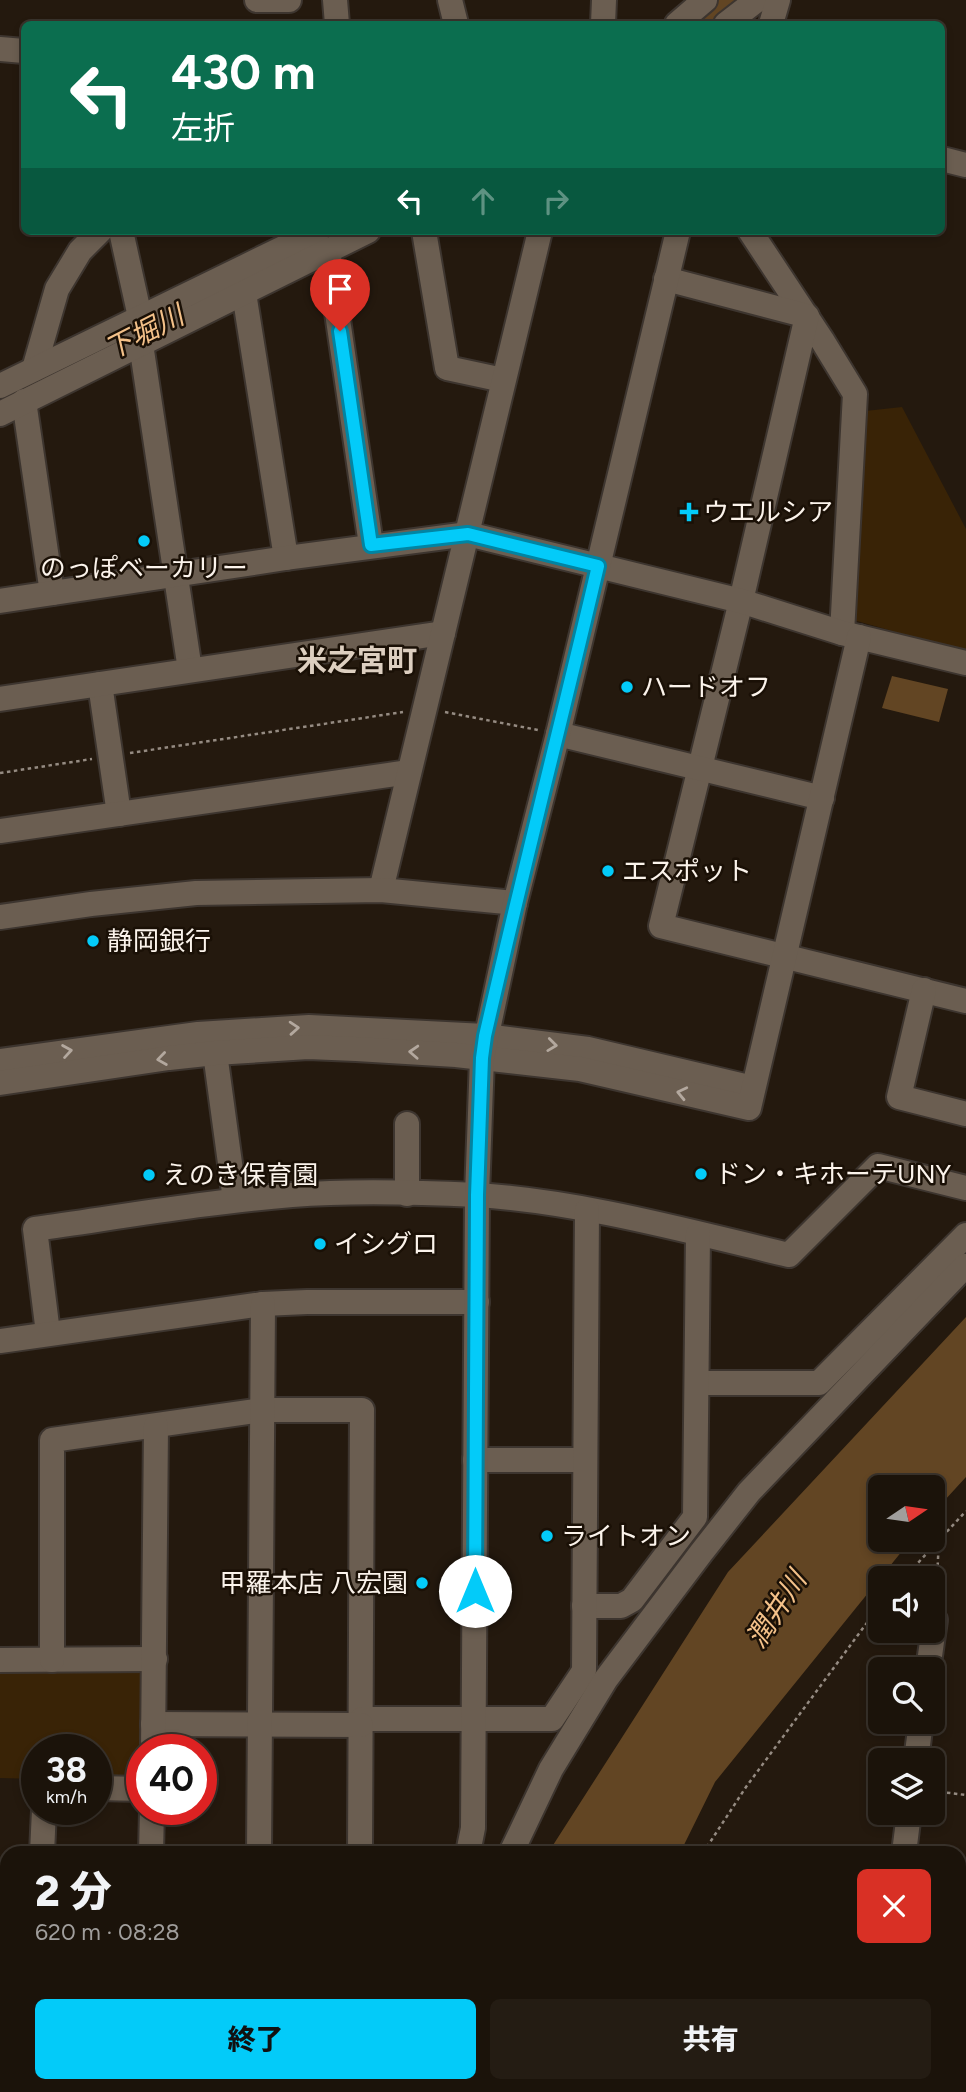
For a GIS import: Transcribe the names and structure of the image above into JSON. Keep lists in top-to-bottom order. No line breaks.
{"districts":["米之宮町"],"water":["下堀川","潤井川"],"places":{"health":["ウエルシア"],"other":["のっぽベーカリー","ハードオフ","エスポット","静岡銀行","ドン・キホーテUNY","えのき保育園","イシグロ","ライトオン","甲羅本店 八宏園"]},"north":"right","page":{"turn":["430 m","左折"],"speed":"38 km/h","limit":"40","heading":["2 分","620 m · 08:28"],"buttons":["終了","共有"]}}
